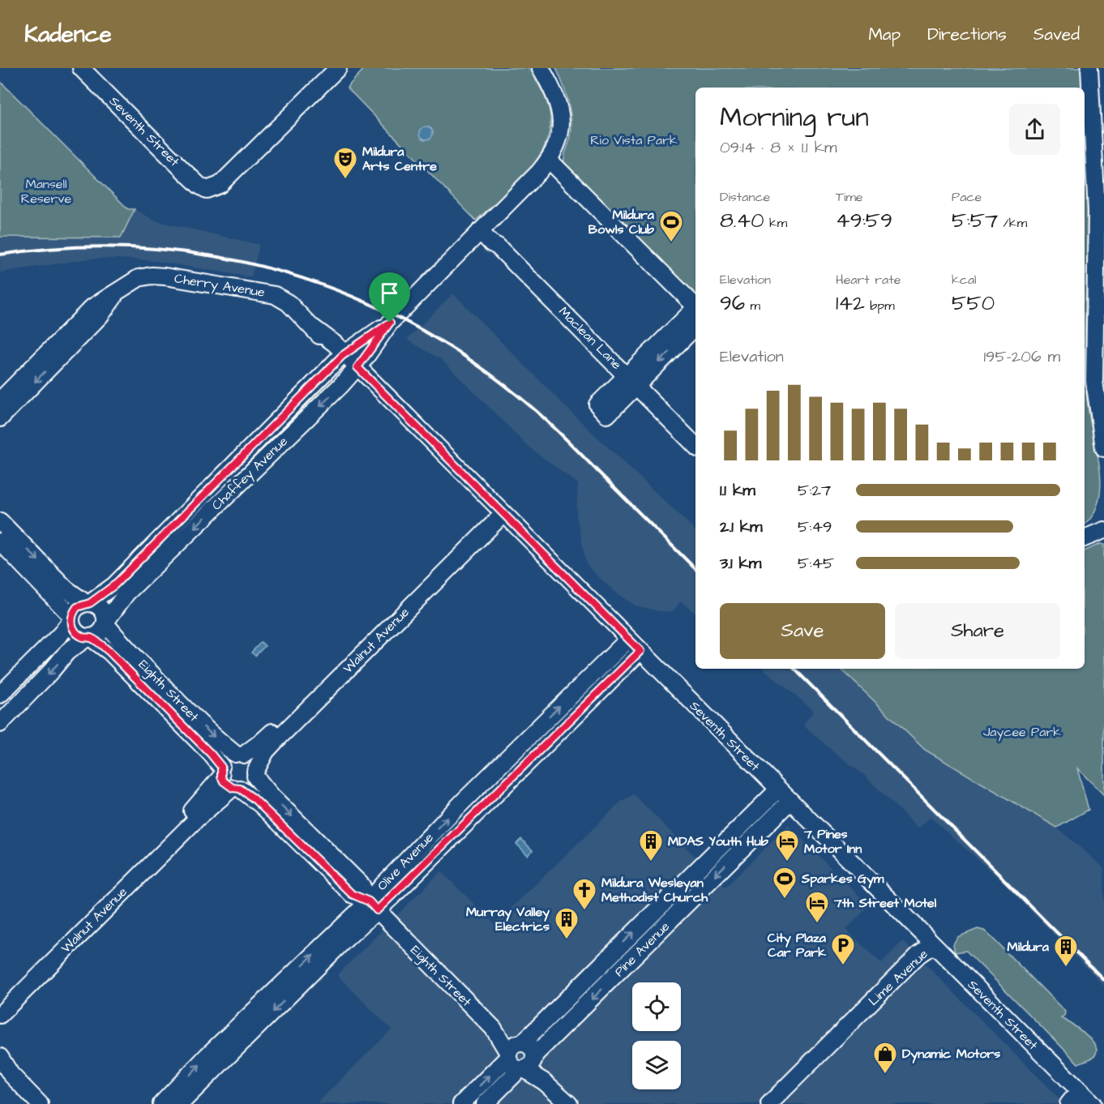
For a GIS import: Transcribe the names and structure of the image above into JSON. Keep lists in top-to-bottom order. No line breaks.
{"streets":{"street":["Seventh Street","Cherry Avenue","Maclean Lane","Chaffey Avenue","Walnut Avenue","Eighth Street","Olive Avenue","Pine Avenue","Lime Avenue"]},"crossings":[["Seventh Street","Cherry Avenue"],["Seventh Street","Chaffey Avenue"],["Seventh Street","Walnut Avenue"],["Seventh Street","Olive Avenue"],["Seventh Street","Pine Avenue"],["Seventh Street","Lime Avenue"],["Cherry Avenue","Chaffey Avenue"],["Maclean Lane","Chaffey Avenue"],["Chaffey Avenue","Eighth Street"],["Walnut Avenue","Eighth Street"],["Eighth Street","Olive Avenue"],["Eighth Street","Pine Avenue"]],"parks":["Rio Vista Park","Mansell Reserve","Jaycee Park"],"places":{"theatre":["Mildura Arts Centre"],"sports":["Mildura Bowls Club","Sparkes Gym"],"building":["MDAS Youth Hub","Murray Valley Electrics","Mildura"],"hotel":["7 Pines Motor Inn","7th Street Motel"],"church":["Mildura Wesleyan Methodist Church"],"parking":["City Plaza Car Park"],"shop":["Dynamic Motors"]},"page":{"header":"Kadence","nav":["Map","Directions","Saved"],"heading":["Morning run","09:14 · 8 × 1.1 km"],"stats":[["Distance","8.40 km"],["Time","49:59"],["Pace","5:57 /km"],["Elevation","96 m"],["Heart rate","142 bpm"],["kcal","550"]],"chart":["Elevation","195–206 m"],"list":[{"name":"1.1 km","note":"5:27"},{"name":"2.1 km","note":"5:49"},{"name":"3.1 km","note":"5:45"}],"buttons":["Save","Share"]}}
